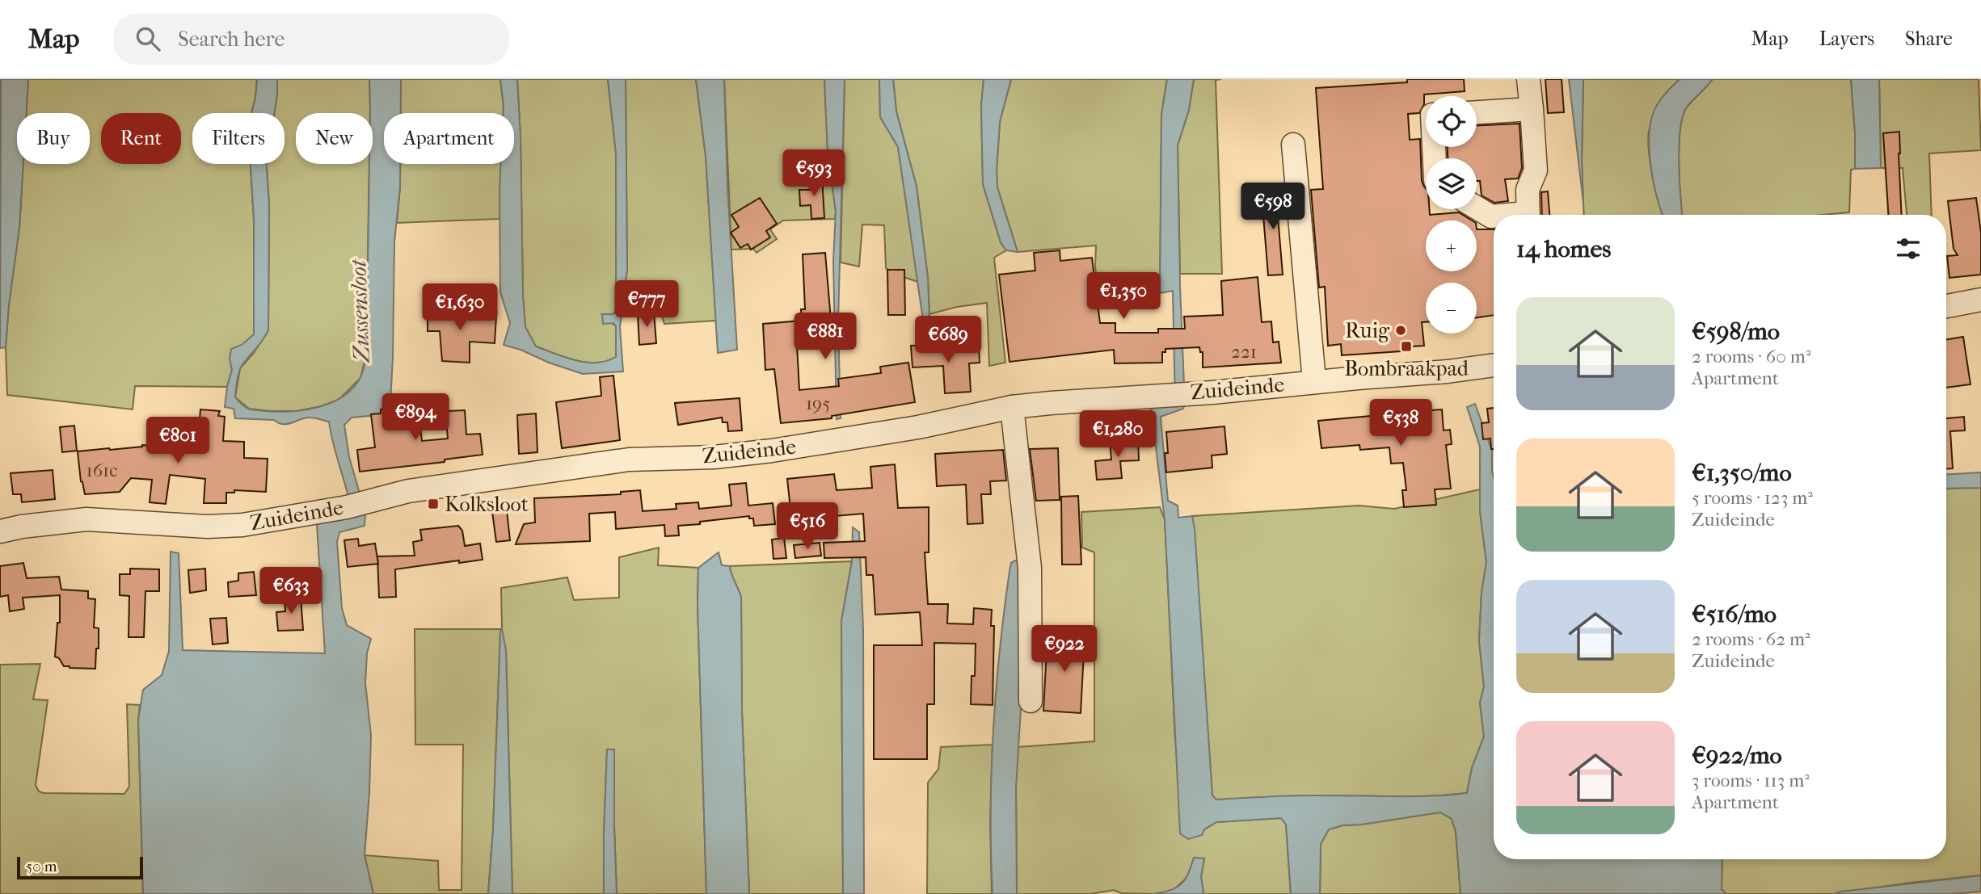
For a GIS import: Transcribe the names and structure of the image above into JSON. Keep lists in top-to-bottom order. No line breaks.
{"streets":{"street":["Zuideinde"]},"water":["Zussensloot"],"places":{"other":["Ruig"],"transit":["Bombraakpad","Kolksloot"]},"house_numbers":["221","195","161c"],"scale_bar":"50 m","page":{"header":"Map","search":"Search here","nav":["Map","Layers","Share"],"map_buttons":["+","−"],"chip":["Buy","Rent","Filters","New","Apartment"],"price":["€593","€598","€1,350","€777","€1,630","€881","€689","€894","€538","€1,280","€801","€516","€633","€922"],"heading":"14 homes","list":[{"name":"€598/mo","note":"2 rooms · 60 m² · Apartment"},{"name":"€1,350/mo","note":"5 rooms · 123 m² · Zuideinde"},{"name":"€516/mo","note":"2 rooms · 62 m² · Zuideinde"},{"name":"€922/mo","note":"3 rooms · 113 m² · Apartment"}],"scale":"50 m"}}
